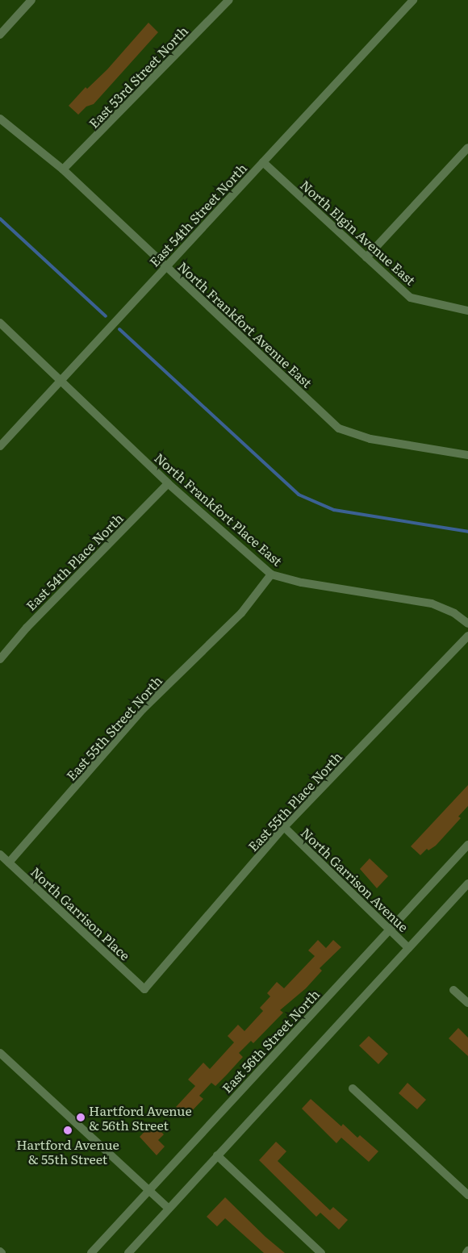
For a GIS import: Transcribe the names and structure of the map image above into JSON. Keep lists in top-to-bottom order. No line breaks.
{"streets":{"street":["East 53rd Street North","East 54th Street North","North Elgin Avenue East","North Frankfort Avenue East","North Frankfort Place East","East 54th Place North","East 55th Street North","East 55th Place North","North Garrison Avenue","North Garrison Place","East 56th Street North"]},"crossings":[["East 53rd Street North","North Frankfort Avenue East"],["East 54th Street North","North Elgin Avenue East"],["East 54th Street North","North Frankfort Avenue East"],["East 54th Street North","North Frankfort Place East"],["North Frankfort Place East","East 54th Place North"],["North Frankfort Place East","East 55th Street North"],["East 55th Street North","North Garrison Place"],["East 55th Place North","North Garrison Avenue"],["East 55th Place North","North Garrison Place"],["North Garrison Avenue","East 56th Street North"]],"places":["Hartford Avenue & 56th Street","Hartford Avenue & 55th Street"]}
